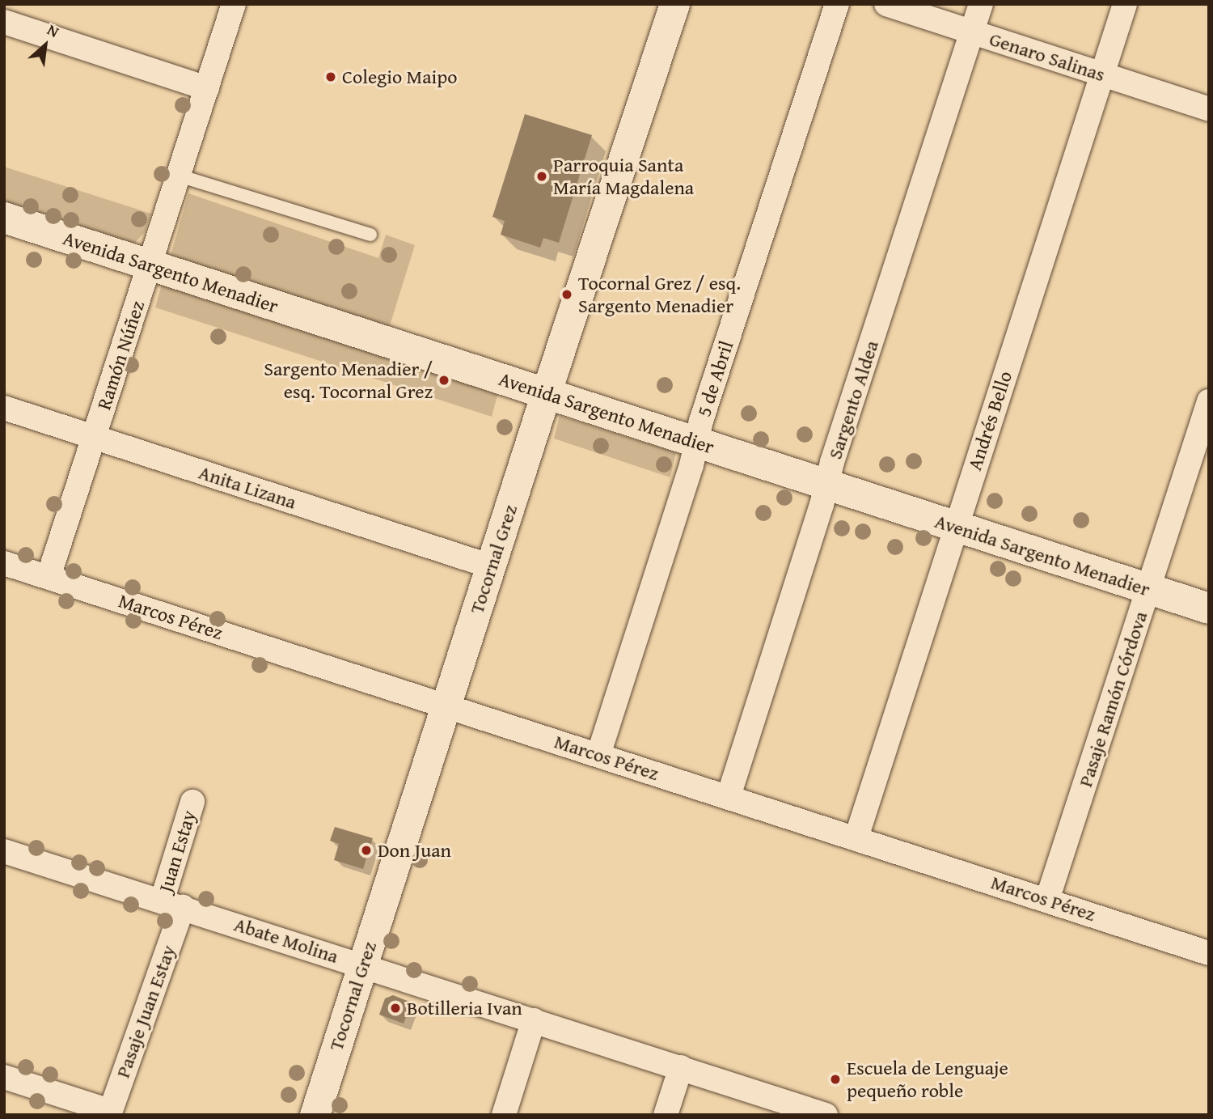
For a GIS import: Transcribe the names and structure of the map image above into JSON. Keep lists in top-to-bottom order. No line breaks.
{"streets":{"main road":["Avenida Sargento Menadier"],"street":["Genaro Salinas","Ramón Núñez","5 de Abril","Sargento Aldea","Andrés Bello","Anita Lizana","Tocornal Grez","Marcos Pérez","Pasaje Ramón Córdova","Juan Estay","Abate Molina","Pasaje Juan Estay"]},"crossings":[["Genaro Salinas","Sargento Aldea"],["Genaro Salinas","Andrés Bello"],["Avenida Sargento Menadier","Ramón Núñez"],["Avenida Sargento Menadier","5 de Abril"],["Avenida Sargento Menadier","Sargento Aldea"],["Avenida Sargento Menadier","Andrés Bello"],["Avenida Sargento Menadier","Tocornal Grez"],["Avenida Sargento Menadier","Pasaje Ramón Córdova"],["Ramón Núñez","Anita Lizana"],["Ramón Núñez","Marcos Pérez"],["5 de Abril","Marcos Pérez"],["Sargento Aldea","Marcos Pérez"],["Andrés Bello","Marcos Pérez"],["Anita Lizana","Tocornal Grez"],["Tocornal Grez","Marcos Pérez"],["Tocornal Grez","Abate Molina"],["Marcos Pérez","Pasaje Ramón Córdova"],["Juan Estay","Abate Molina"],["Juan Estay","Pasaje Juan Estay"],["Abate Molina","Pasaje Juan Estay"]],"places":["Colegio Maipo","Parroquia Santa María Magdalena","Tocornal Grez / esq. Sargento Menadier","Sargento Menadier / esq. Tocornal Grez","Don Juan","Botilleria Ivan","Escuela de Lenguaje pequeño roble"],"north":"top right"}
